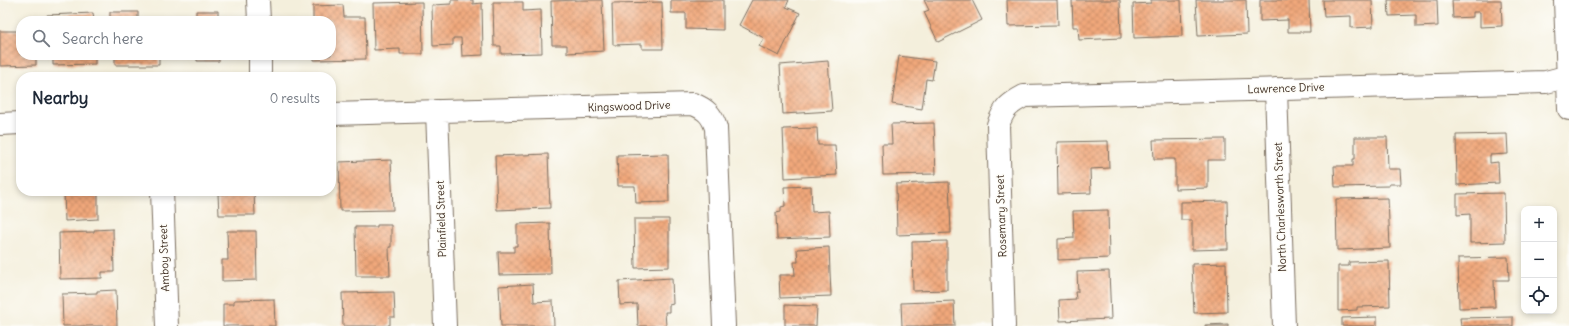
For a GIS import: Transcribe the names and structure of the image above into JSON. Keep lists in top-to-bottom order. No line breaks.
{"streets":{"street":["Lawrence Drive","Kingswood Drive","North Charlesworth Street","Rosemary Street","Plainfield Street","Amboy Street"]},"crossings":[["Lawrence Drive","North Charlesworth Street"],["Lawrence Drive","Rosemary Street"],["Kingswood Drive","Plainfield Street"]],"page":{"search":"Search here","heading":["Nearby","0 results"],"map_buttons":["+","−"]}}
